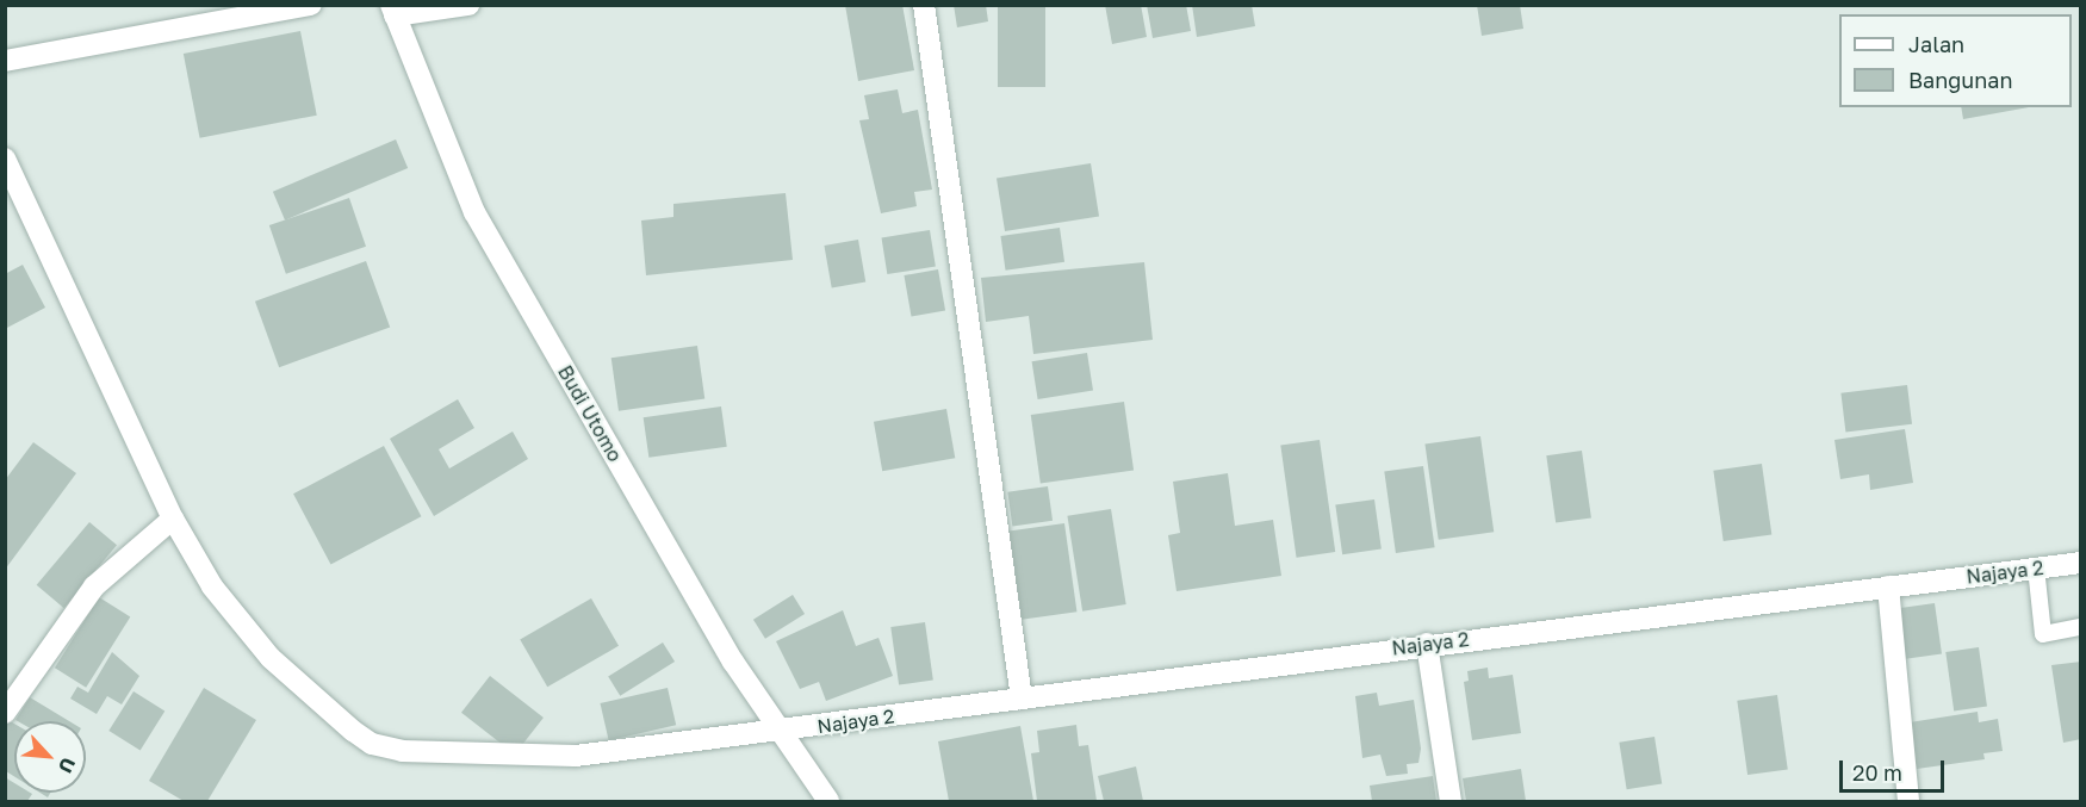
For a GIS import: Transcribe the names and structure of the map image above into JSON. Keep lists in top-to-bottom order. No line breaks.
{"streets":{"street":["Budi Utomo","Najaya 2"]},"crossings":[["Budi Utomo","Najaya 2"]],"legend":["Jalan","Bangunan"],"scale_bar":"20 m","north":"bottom right"}
